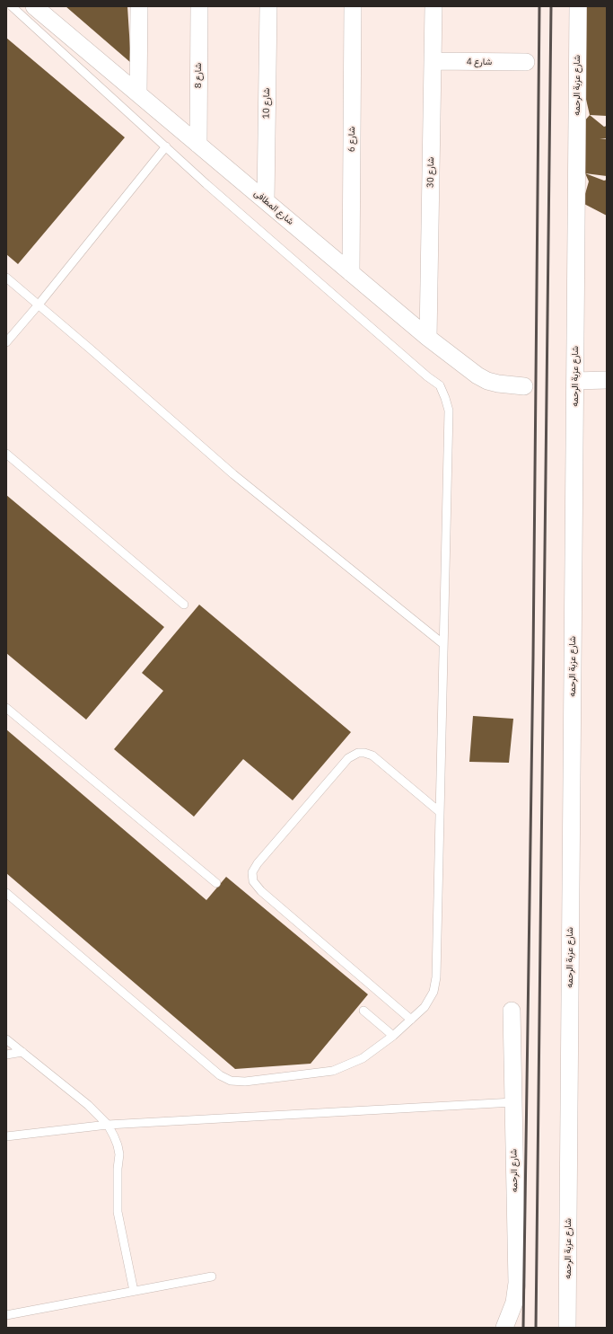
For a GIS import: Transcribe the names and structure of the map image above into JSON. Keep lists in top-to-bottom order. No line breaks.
{"streets":{"street":["شارع 4","شارع 8","شارع عزبة الرحمه","شارع 10","شارع 6","شارع 30","شارع المطافى","شارع الرحمه"]},"crossings":[["شارع 4","شارع 30"],["شارع 8","شارع المطافى"],["شارع 10","شارع المطافى"],["شارع 6","شارع المطافى"],["شارع 30","شارع المطافى"]]}
